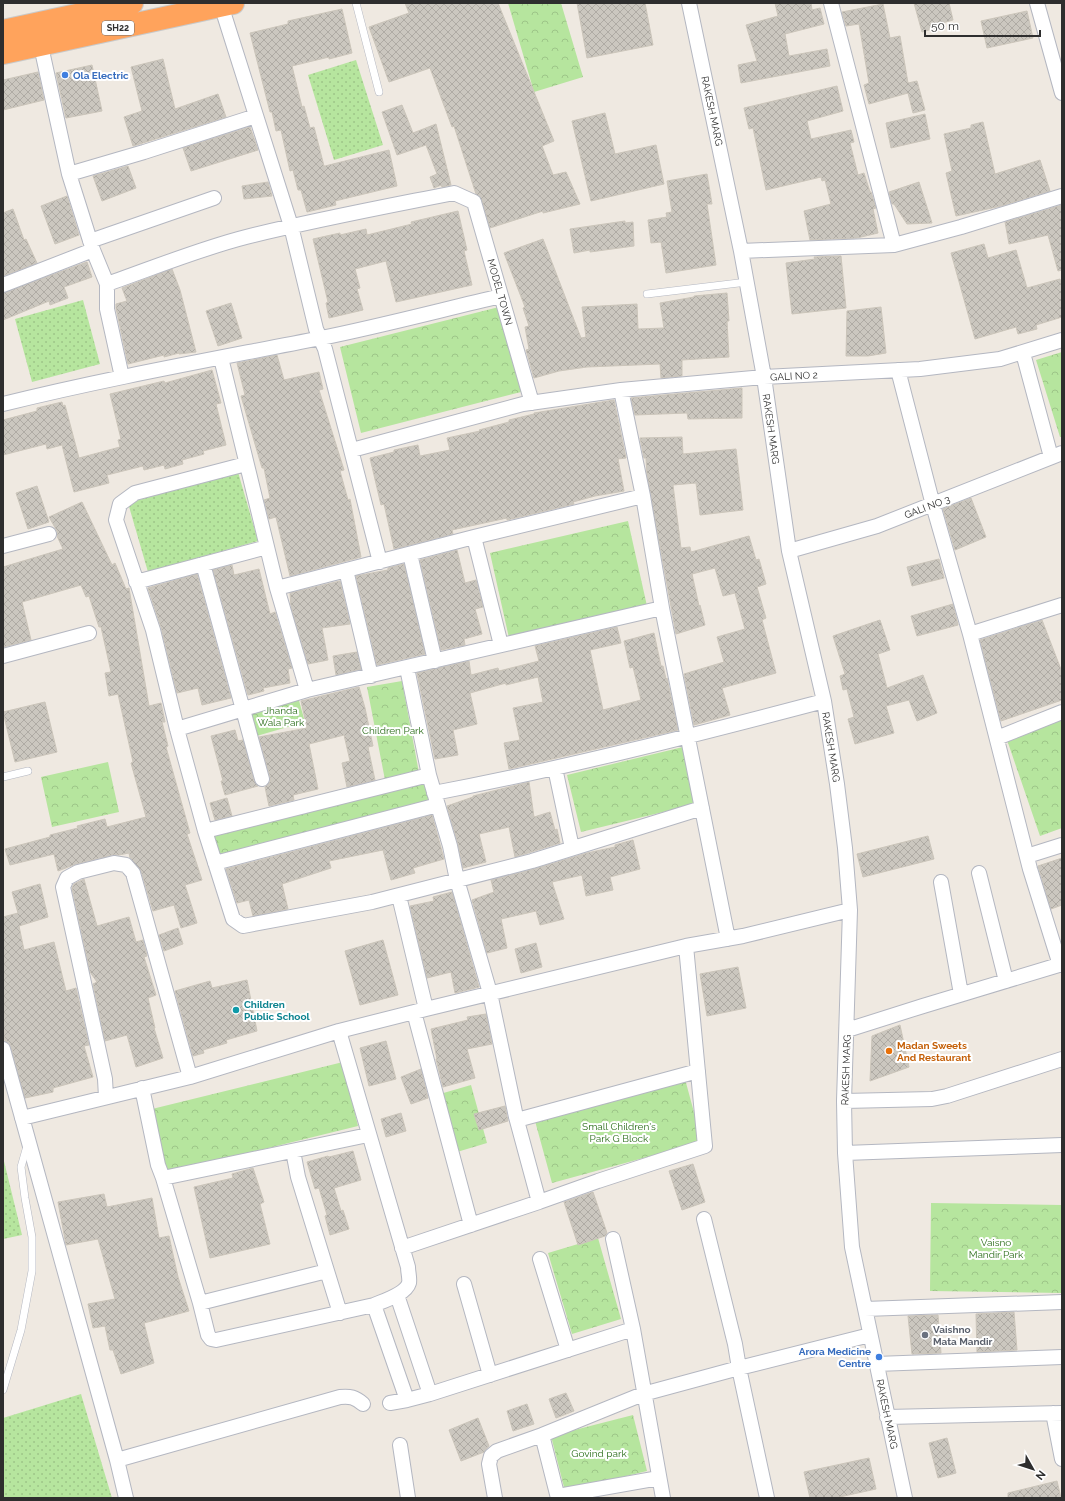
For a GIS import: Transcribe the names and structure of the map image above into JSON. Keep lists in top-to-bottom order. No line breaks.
{"streets":{"highway":["SH22"],"street":["RAKESH MARG","MODEL TOWN","GALI NO 2","GALI NO 3"]},"crossings":[["RAKESH MARG","GALI NO 2"],["RAKESH MARG","GALI NO 3"],["MODEL TOWN","GALI NO 2"]],"parks":["Jhanda Wala Park","Children Park","Small Children's Park G Block","Vaisno Mandir Park","Govind park"],"places":["Ola Electric","Children Public School","Madan Sweets And Restaurant","Vaishno Mata Mandir","Arora Medicine Centre"],"scale_bar":"50 m","north":"bottom right"}
